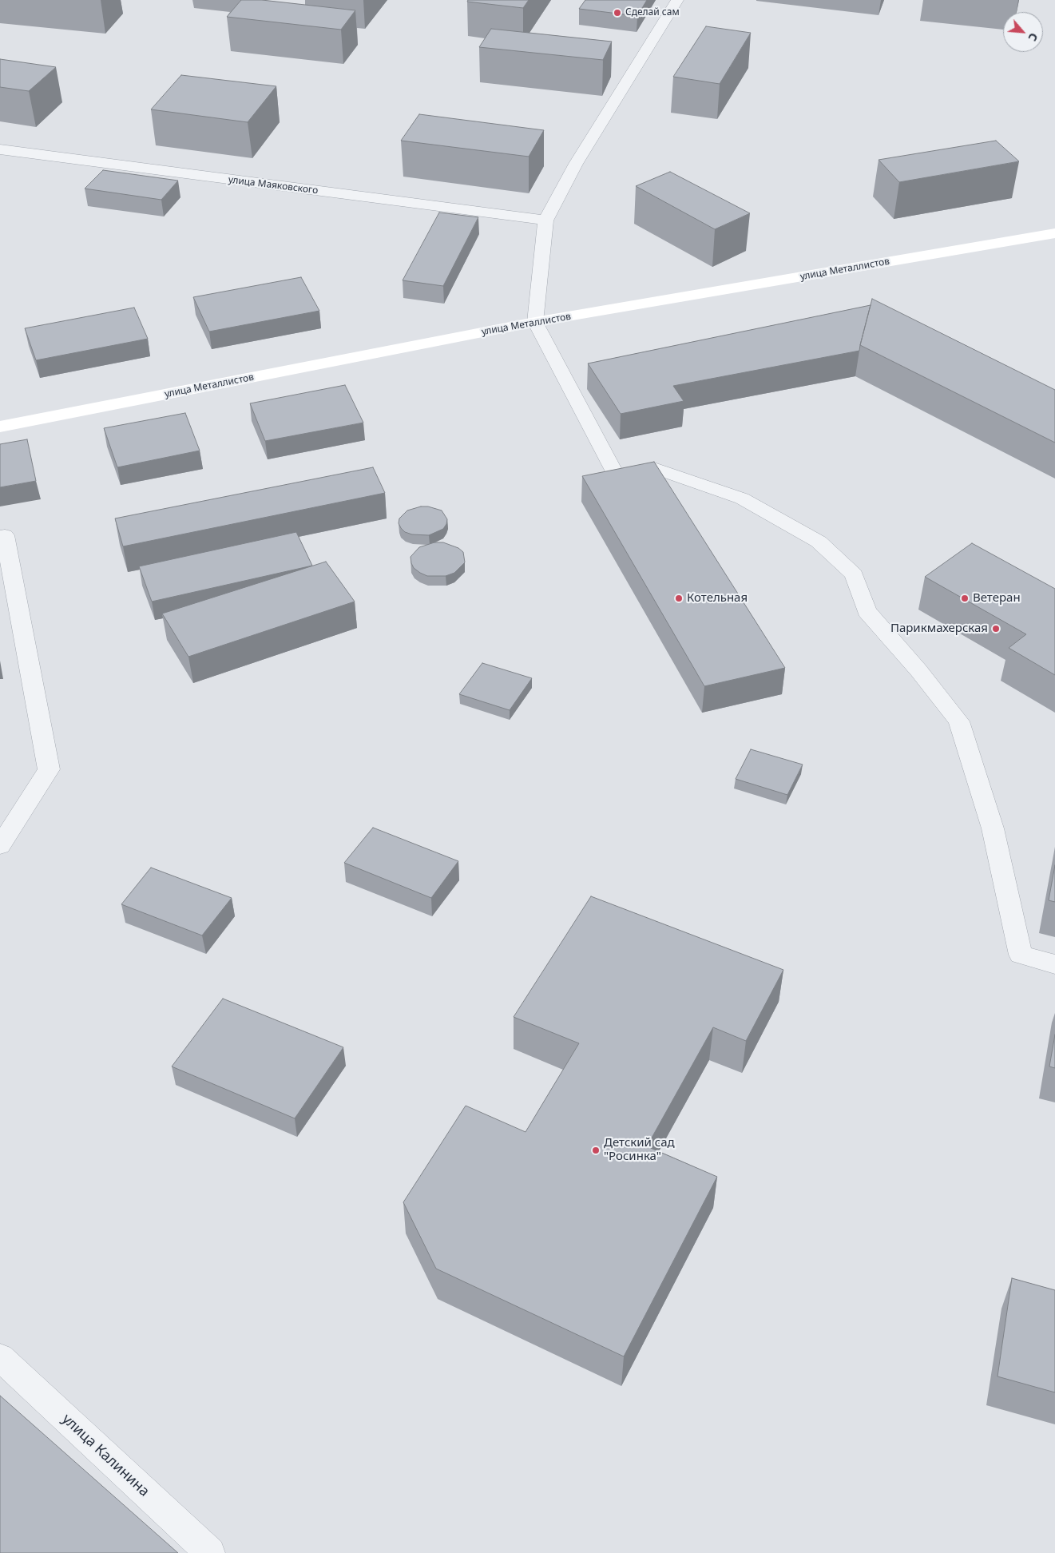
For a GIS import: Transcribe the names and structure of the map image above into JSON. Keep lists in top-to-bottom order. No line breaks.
{"streets":{"street":["улица Маяковского","улица Металлистов","улица Калинина"]},"places":["Сделай сам","Котельная","Ветеран","Парикмахерская","Детский сад \"Росинка\""],"north":"bottom right"}
